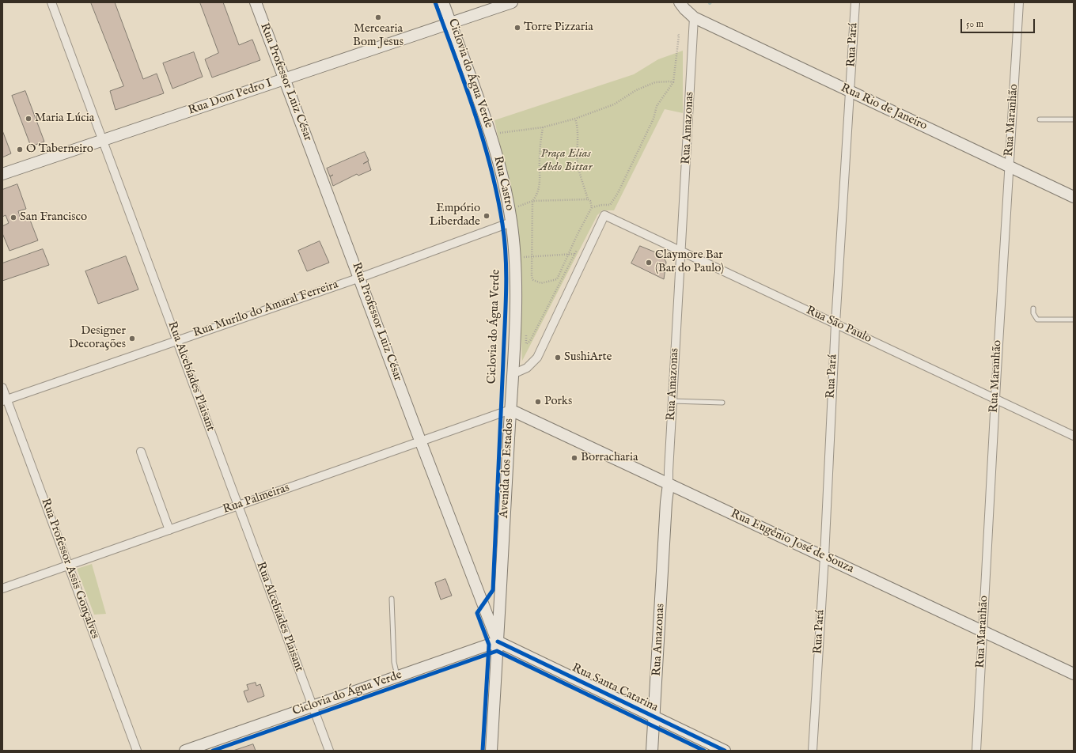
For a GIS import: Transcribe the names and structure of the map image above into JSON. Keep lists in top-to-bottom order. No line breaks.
{"streets":{"street":["Rua Pará","Rua Professor Luiz César","Rua Dom Pedro I","Rua Rio de Janeiro","Rua Maranhão","Rua Amazonas","Rua Castro","Rua Murilo do Amaral Ferreira","Rua São Paulo","Rua Alcebíades Plaisant","Avenida dos Estados","Rua Palmeiras","Rua Eugênio José de Souza","Rua Professor Assis Gonçalves","Rua Santa Catarina"],"cycle path":["Ciclovia do Água Verde"]},"crossings":[["Rua Pará","Rua Rio de Janeiro"],["Rua Pará","Rua São Paulo"],["Rua Pará","Rua Eugênio José de Souza"],["Rua Professor Luiz César","Rua Dom Pedro I"],["Rua Professor Luiz César","Rua Murilo do Amaral Ferreira"],["Rua Professor Luiz César","Avenida dos Estados"],["Rua Professor Luiz César","Rua Palmeiras"],["Rua Professor Luiz César","Rua Santa Catarina"],["Rua Dom Pedro I","Rua Castro"],["Rua Dom Pedro I","Rua Alcebíades Plaisant"],["Rua Rio de Janeiro","Rua Maranhão"],["Rua Rio de Janeiro","Rua Amazonas"],["Rua Maranhão","Rua São Paulo"],["Rua Maranhão","Rua Eugênio José de Souza"],["Rua Amazonas","Rua São Paulo"],["Rua Amazonas","Rua Eugênio José de Souza"],["Rua Amazonas","Rua Santa Catarina"],["Rua Castro","Rua Murilo do Amaral Ferreira"],["Rua Castro","Rua São Paulo"],["Rua Castro","Avenida dos Estados"],["Rua Murilo do Amaral Ferreira","Rua Alcebíades Plaisant"],["Rua Murilo do Amaral Ferreira","Rua Professor Assis Gonçalves"],["Rua São Paulo","Avenida dos Estados"],["Rua Alcebíades Plaisant","Rua Palmeiras"],["Avenida dos Estados","Rua Palmeiras"],["Avenida dos Estados","Rua Eugênio José de Souza"],["Avenida dos Estados","Rua Santa Catarina"],["Rua Palmeiras","Rua Eugênio José de Souza"],["Rua Palmeiras","Rua Professor Assis Gonçalves"]],"parks":["Praça Elias Abdo Bittar"],"places":["Mercearia Bom Jesus","Torre Pizzaria","Maria Lúcia","O Taberneiro","Empório Liberdade","San Francisco","Claymore Bar (Bar do Paulo)","Designer Decorações","SushiArte","Porks","Borracharia"],"scale_bar":"50 m"}
